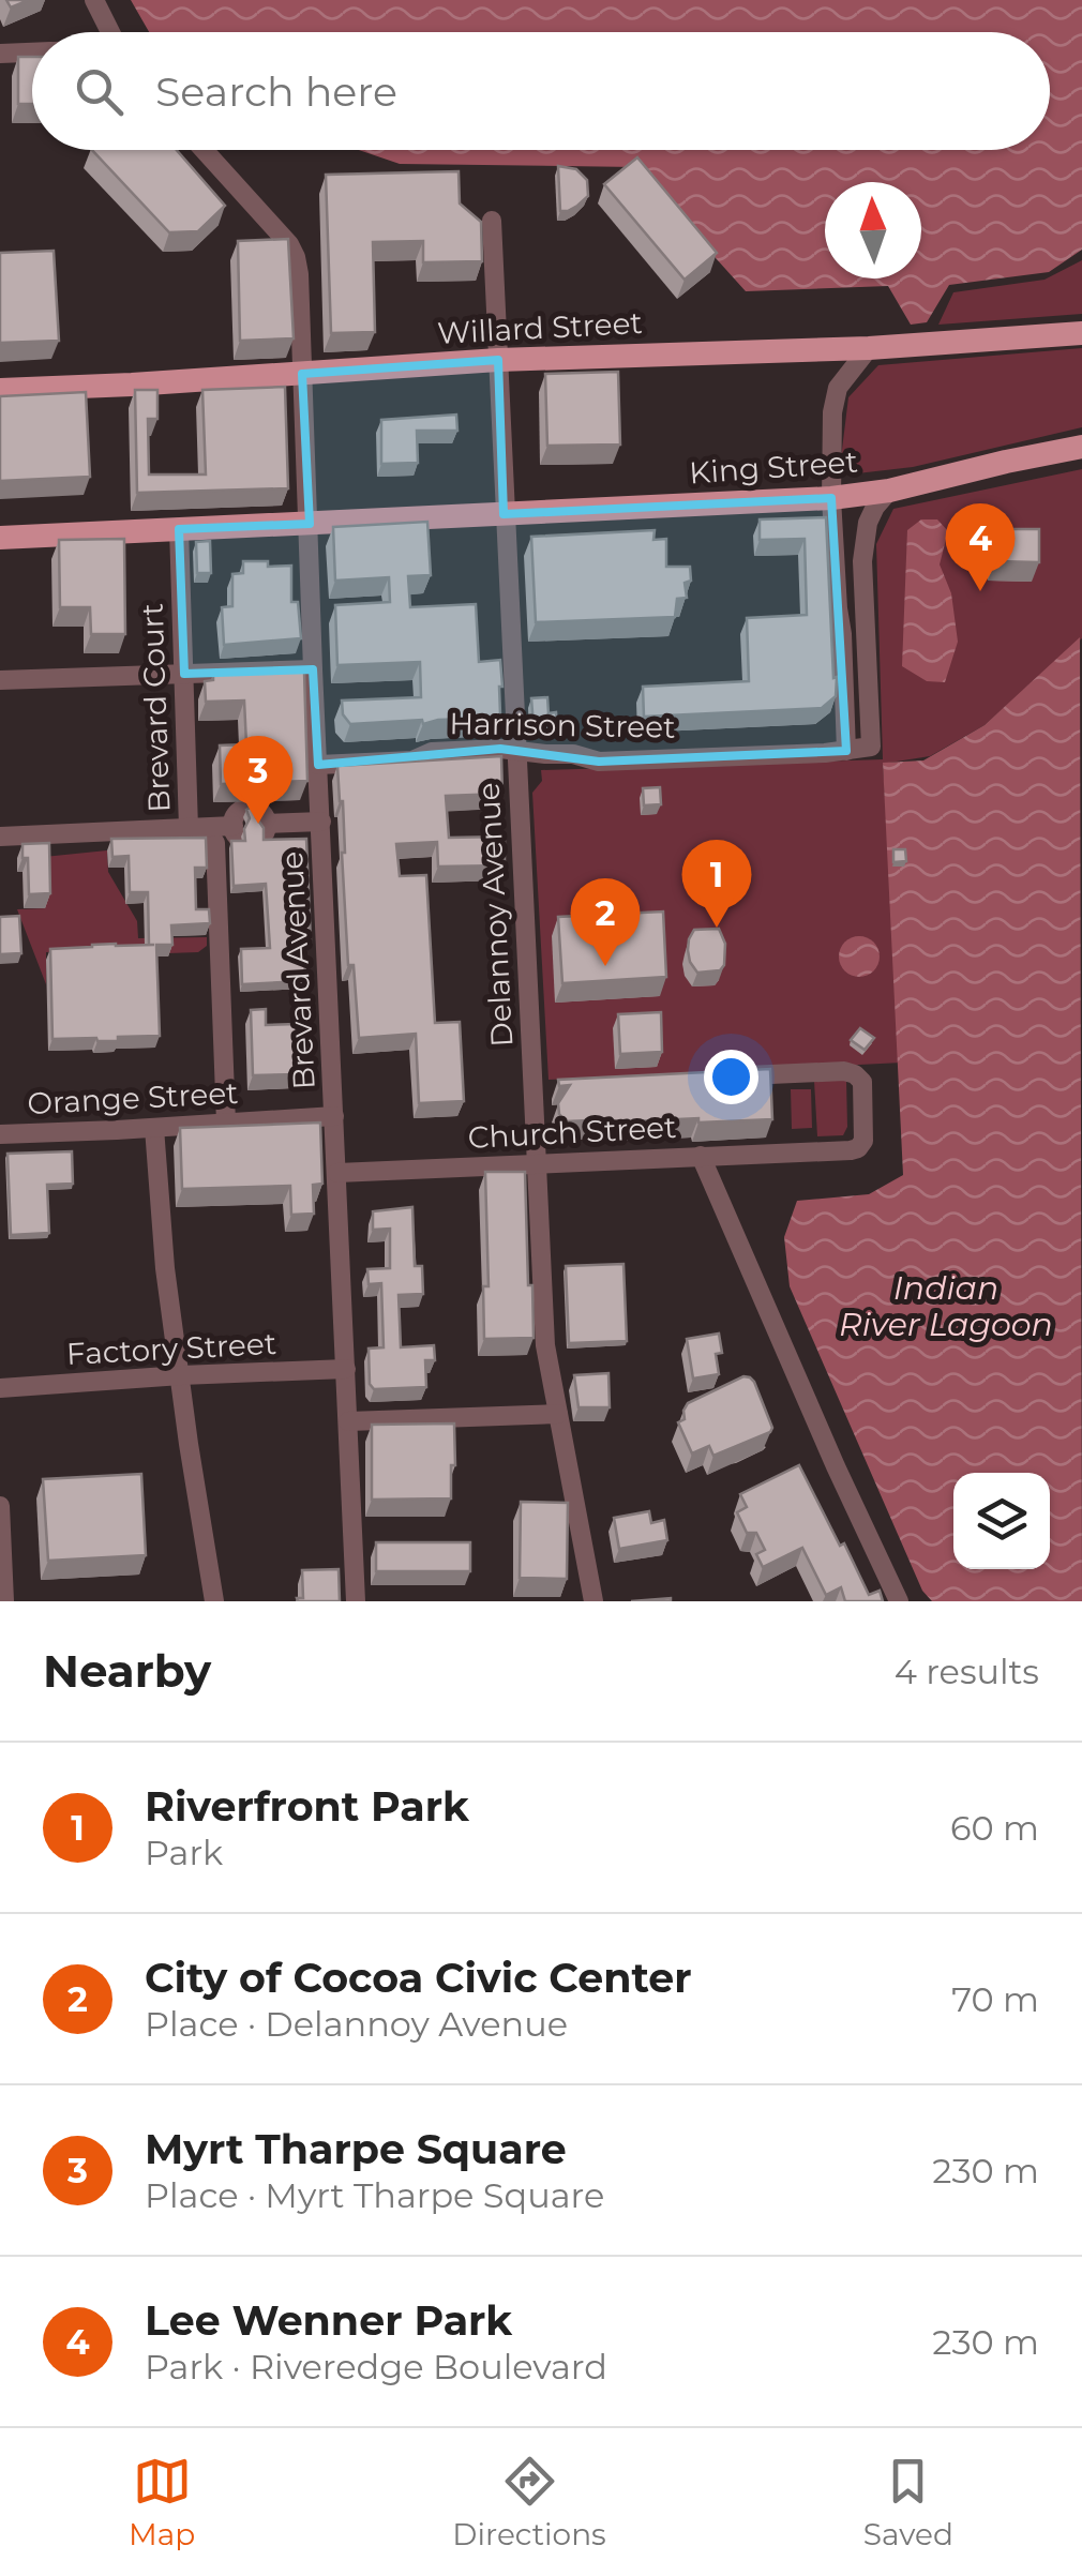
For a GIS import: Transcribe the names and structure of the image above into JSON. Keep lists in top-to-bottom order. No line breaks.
{"streets":{"main road":["Willard Street","King Street"],"street":["Brevard Court","Harrison Street","Delannoy Avenue","Brevard Avenue","Orange Street","Church Street","Factory Street"]},"crossings":[["Willard Street","Delannoy Avenue"],["Willard Street","Brevard Avenue"],["King Street","Brevard Court"],["King Street","Harrison Street"],["King Street","Delannoy Avenue"],["King Street","Brevard Avenue"],["Brevard Court","Orange Street"],["Harrison Street","Delannoy Avenue"],["Harrison Street","Brevard Avenue"],["Delannoy Avenue","Church Street"],["Brevard Avenue","Orange Street"],["Brevard Avenue","Church Street"],["Brevard Avenue","Factory Street"]],"water":["Indian River Lagoon"],"north":"top","page":{"search":"Search here","pins":["4","3","1","2"],"heading":["Nearby","4 results"],"list":[{"mark":"1","name":"Riverfront Park","note":"Park","value":"60 m"},{"mark":"2","name":"City of Cocoa Civic Center","note":"Place · Delannoy Avenue","value":"70 m"},{"mark":"3","name":"Myrt Tharpe Square","note":"Place · Myrt Tharpe Square","value":"230 m"},{"mark":"4","name":"Lee Wenner Park","note":"Park · Riveredge Boulevard","value":"230 m"}],"nav":["Map","Directions","Saved"]}}
